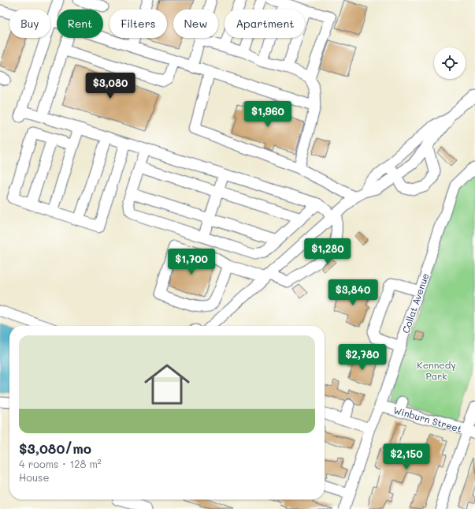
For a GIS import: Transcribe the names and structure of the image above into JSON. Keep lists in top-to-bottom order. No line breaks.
{"streets":{"street":["Collat Avenue","Winburn Street"]},"crossings":[["Collat Avenue","Winburn Street"]],"parks":["Kennedy Park"],"page":{"chip":["Buy","Rent","Filters","New","Apartment"],"price":["$3,080","$1,960","$1,280","$1,700","$3,840","$2,780","$2,150"],"list":[{"name":"$3,080/mo","note":"4 rooms · 128 m² · House"}]}}
